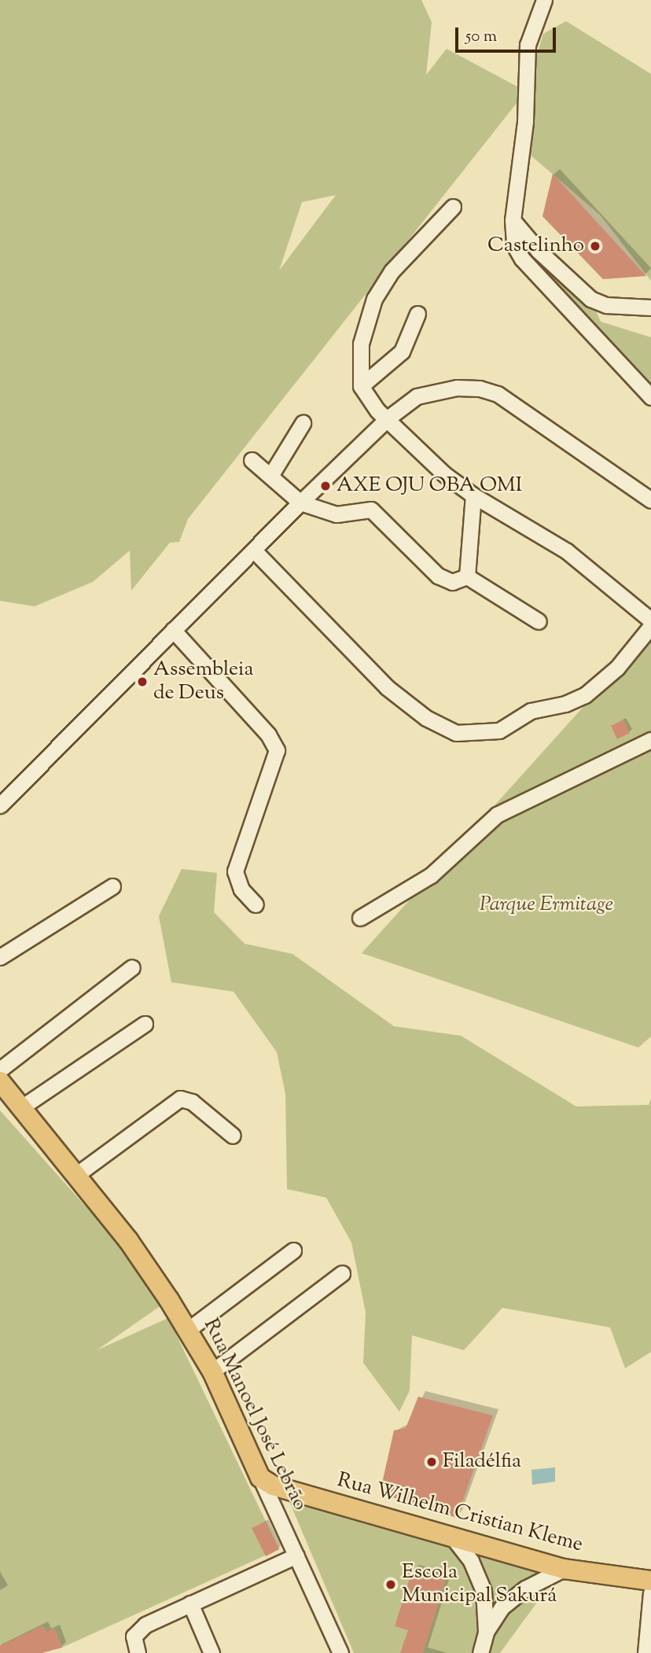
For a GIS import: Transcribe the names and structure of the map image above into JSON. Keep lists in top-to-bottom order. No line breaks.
{"streets":{"main road":["Rua Manoel José Lebrão","Rua Wilhelm Cristian Kleme"]},"crossings":[["Rua Manoel José Lebrão","Rua Wilhelm Cristian Kleme"]],"parks":["Parque Ermitage"],"places":["Castelinho","AXE OJU OBA OMI","Assembleia de Deus","Filadélfia","Escola Municipal Sakurá"],"scale_bar":"50 m"}
